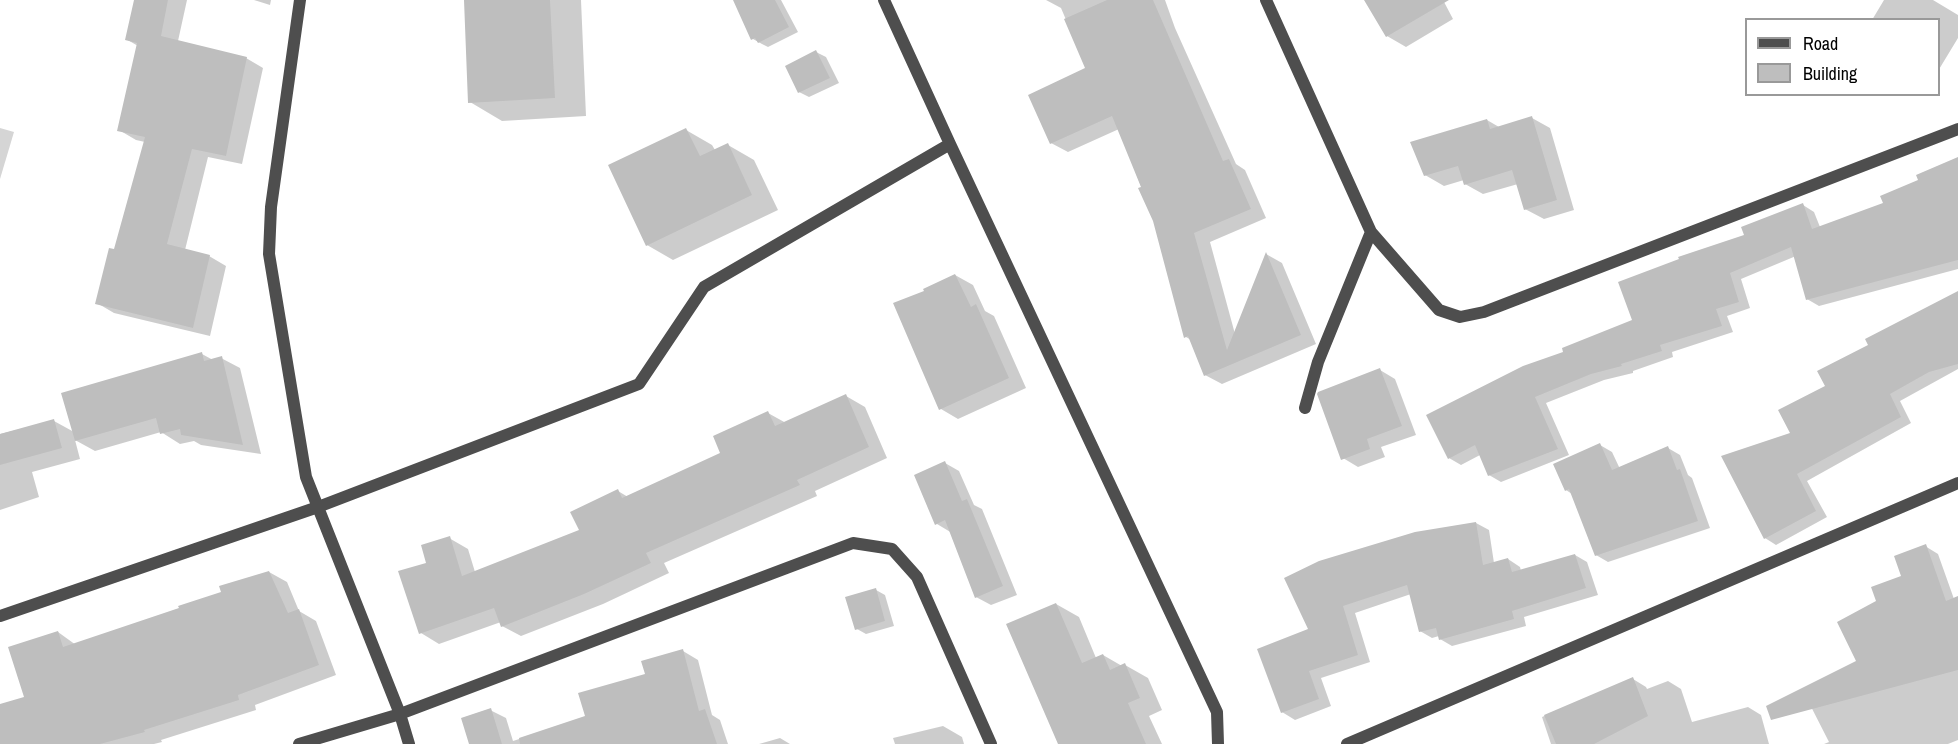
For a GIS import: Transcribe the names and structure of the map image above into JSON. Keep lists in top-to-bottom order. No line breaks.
{"legend":["Road","Building"]}
